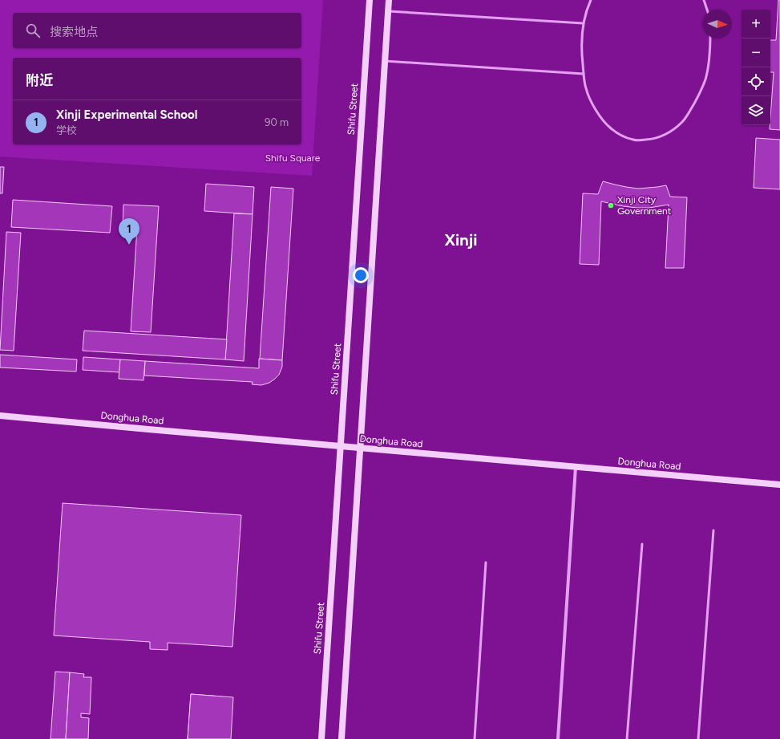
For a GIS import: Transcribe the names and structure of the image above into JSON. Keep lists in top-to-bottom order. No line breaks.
{"streets":{"main road":["Shifu Street","Donghua Road"]},"crossings":[["Shifu Street","Donghua Road"]],"districts":["Xinji"],"parks":["Shifu Square"],"places":["Xinji City Government"],"north":"right","page":{"map_buttons":["+","−"],"search":"搜索地点","heading":"附近","list":[{"mark":"1","name":"Xinji Experimental School","note":"学校","value":"90 m"}],"pins":"1"}}
